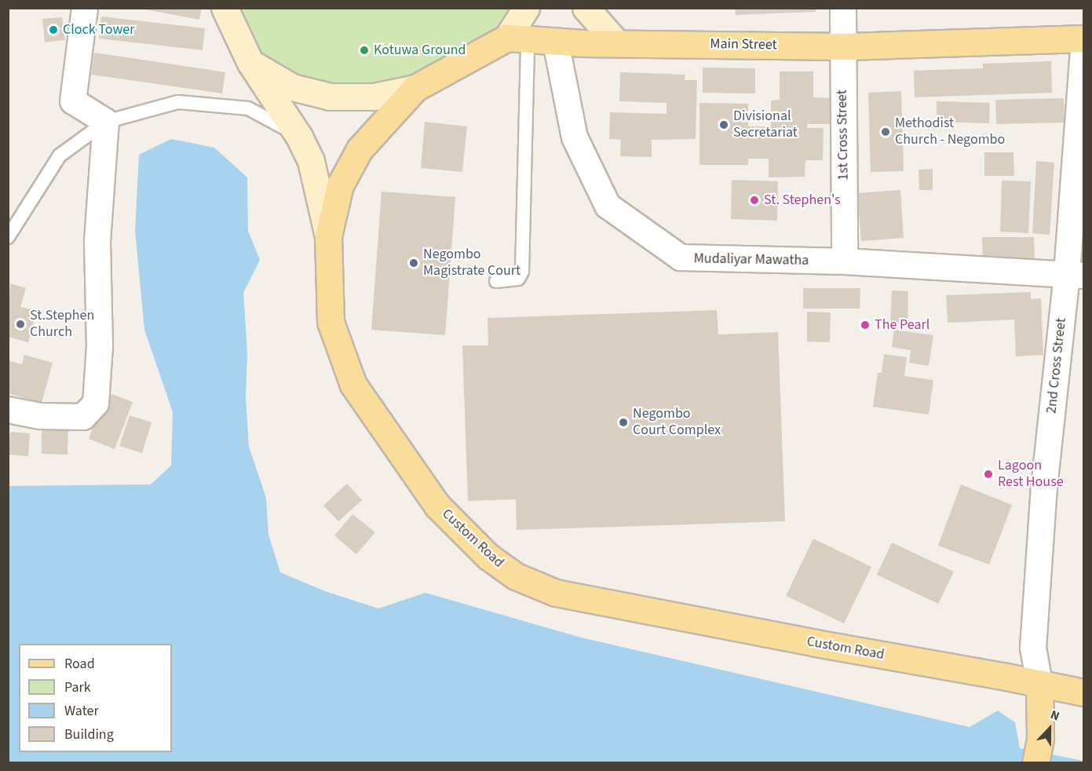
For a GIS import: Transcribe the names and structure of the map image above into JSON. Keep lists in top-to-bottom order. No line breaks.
{"streets":{"main road":["Main Street","Custom Road"],"street":["1st Cross Street","Mudaliyar Mawatha","2nd Cross Street"]},"crossings":[["Main Street","1st Cross Street"],["Main Street","Mudaliyar Mawatha"],["1st Cross Street","Mudaliyar Mawatha"],["Mudaliyar Mawatha","2nd Cross Street"],["2nd Cross Street","Custom Road"]],"places":["Clock Tower","Kotuwa Ground","Divisional Secretariat","Methodist Church - Negombo","St. Stephen's","Negombo Magistrate Court","St.Stephen Church","The Pearl","Negombo Court Complex","Lagoon Rest House"],"legend":["Road","Park","Water","Building"],"north":"top"}
